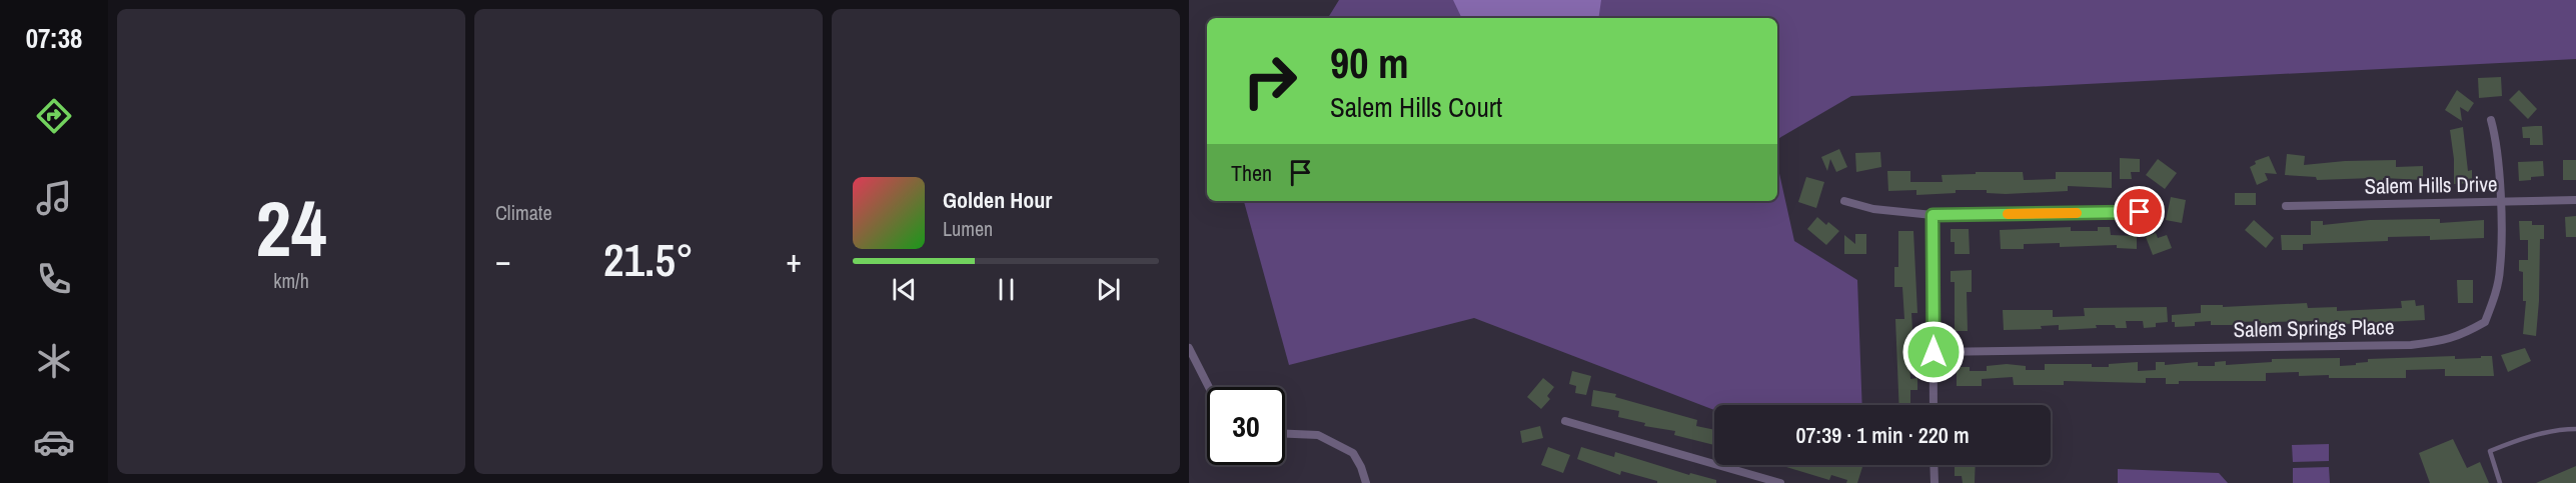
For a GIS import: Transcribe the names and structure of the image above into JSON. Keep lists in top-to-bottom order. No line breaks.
{"streets":{"street":["Salem Hills Drive","Salem Springs Place"]},"crossings":[["Salem Hills Drive","Salem Springs Place"]],"page":{"tabs":"07:38","tile":[["24","km/h"],"Climate"],"turn":["90 m","Salem Hills Court"],"then":"Then","song":["Golden Hour","Lumen"],"heat":["−","21.5°","+"],"limit":"30","trip":"07:39 · 1 min · 220 m"}}
